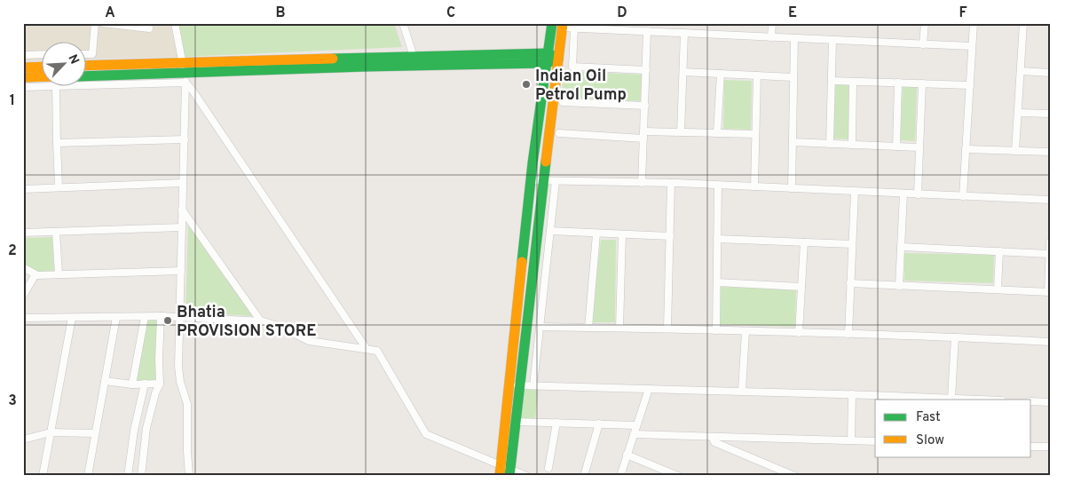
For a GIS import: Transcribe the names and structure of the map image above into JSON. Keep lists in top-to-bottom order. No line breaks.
{"places":["Indian Oil Petrol Pump","Bhatia PROVISION STORE"],"legend":["Fast","Slow"],"north":"top right","grid":{"columns":["A","B","C","D","E","F"],"rows":["1","2","3"]}}
